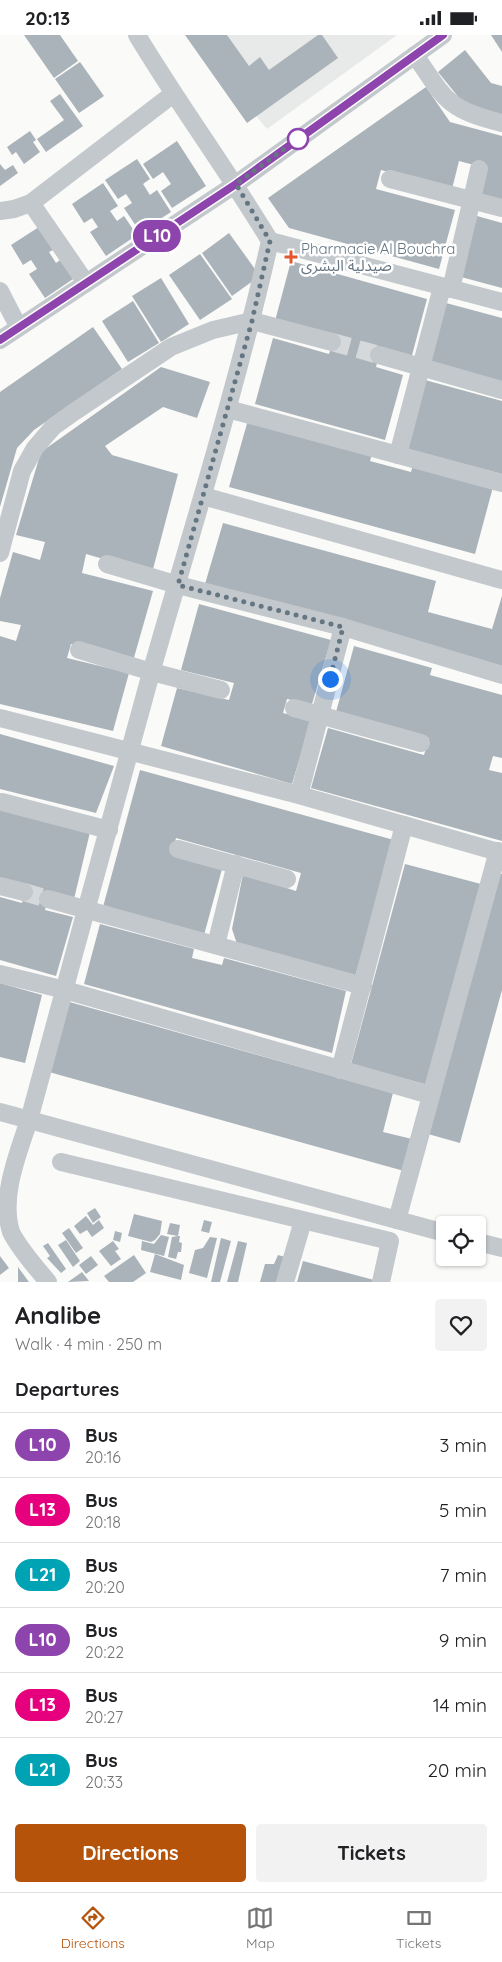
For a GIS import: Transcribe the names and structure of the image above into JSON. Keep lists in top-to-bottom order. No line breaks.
{"places":{"health":["Pharmacie Al Bouchra صيدلية البشرى"]},"lines":["bus line L10"],"page":{"status":"20:13","on_map":"L10","heading":[["Analibe","Walk · 4 min · 250 m"],"Departures"],"list":[{"mark":"L10","name":"Bus","note":"20:16","value":"3 min"},{"mark":"L13","name":"Bus","note":"20:18","value":"5 min"},{"mark":"L21","name":"Bus","note":"20:20","value":"7 min"},{"mark":"L10","name":"Bus","note":"20:22","value":"9 min"},{"mark":"L13","name":"Bus","note":"20:27","value":"14 min"},{"mark":"L21","name":"Bus","note":"20:33","value":"20 min"}],"buttons":["Directions","Tickets"],"tabs":["Directions","Map","Tickets"]}}
